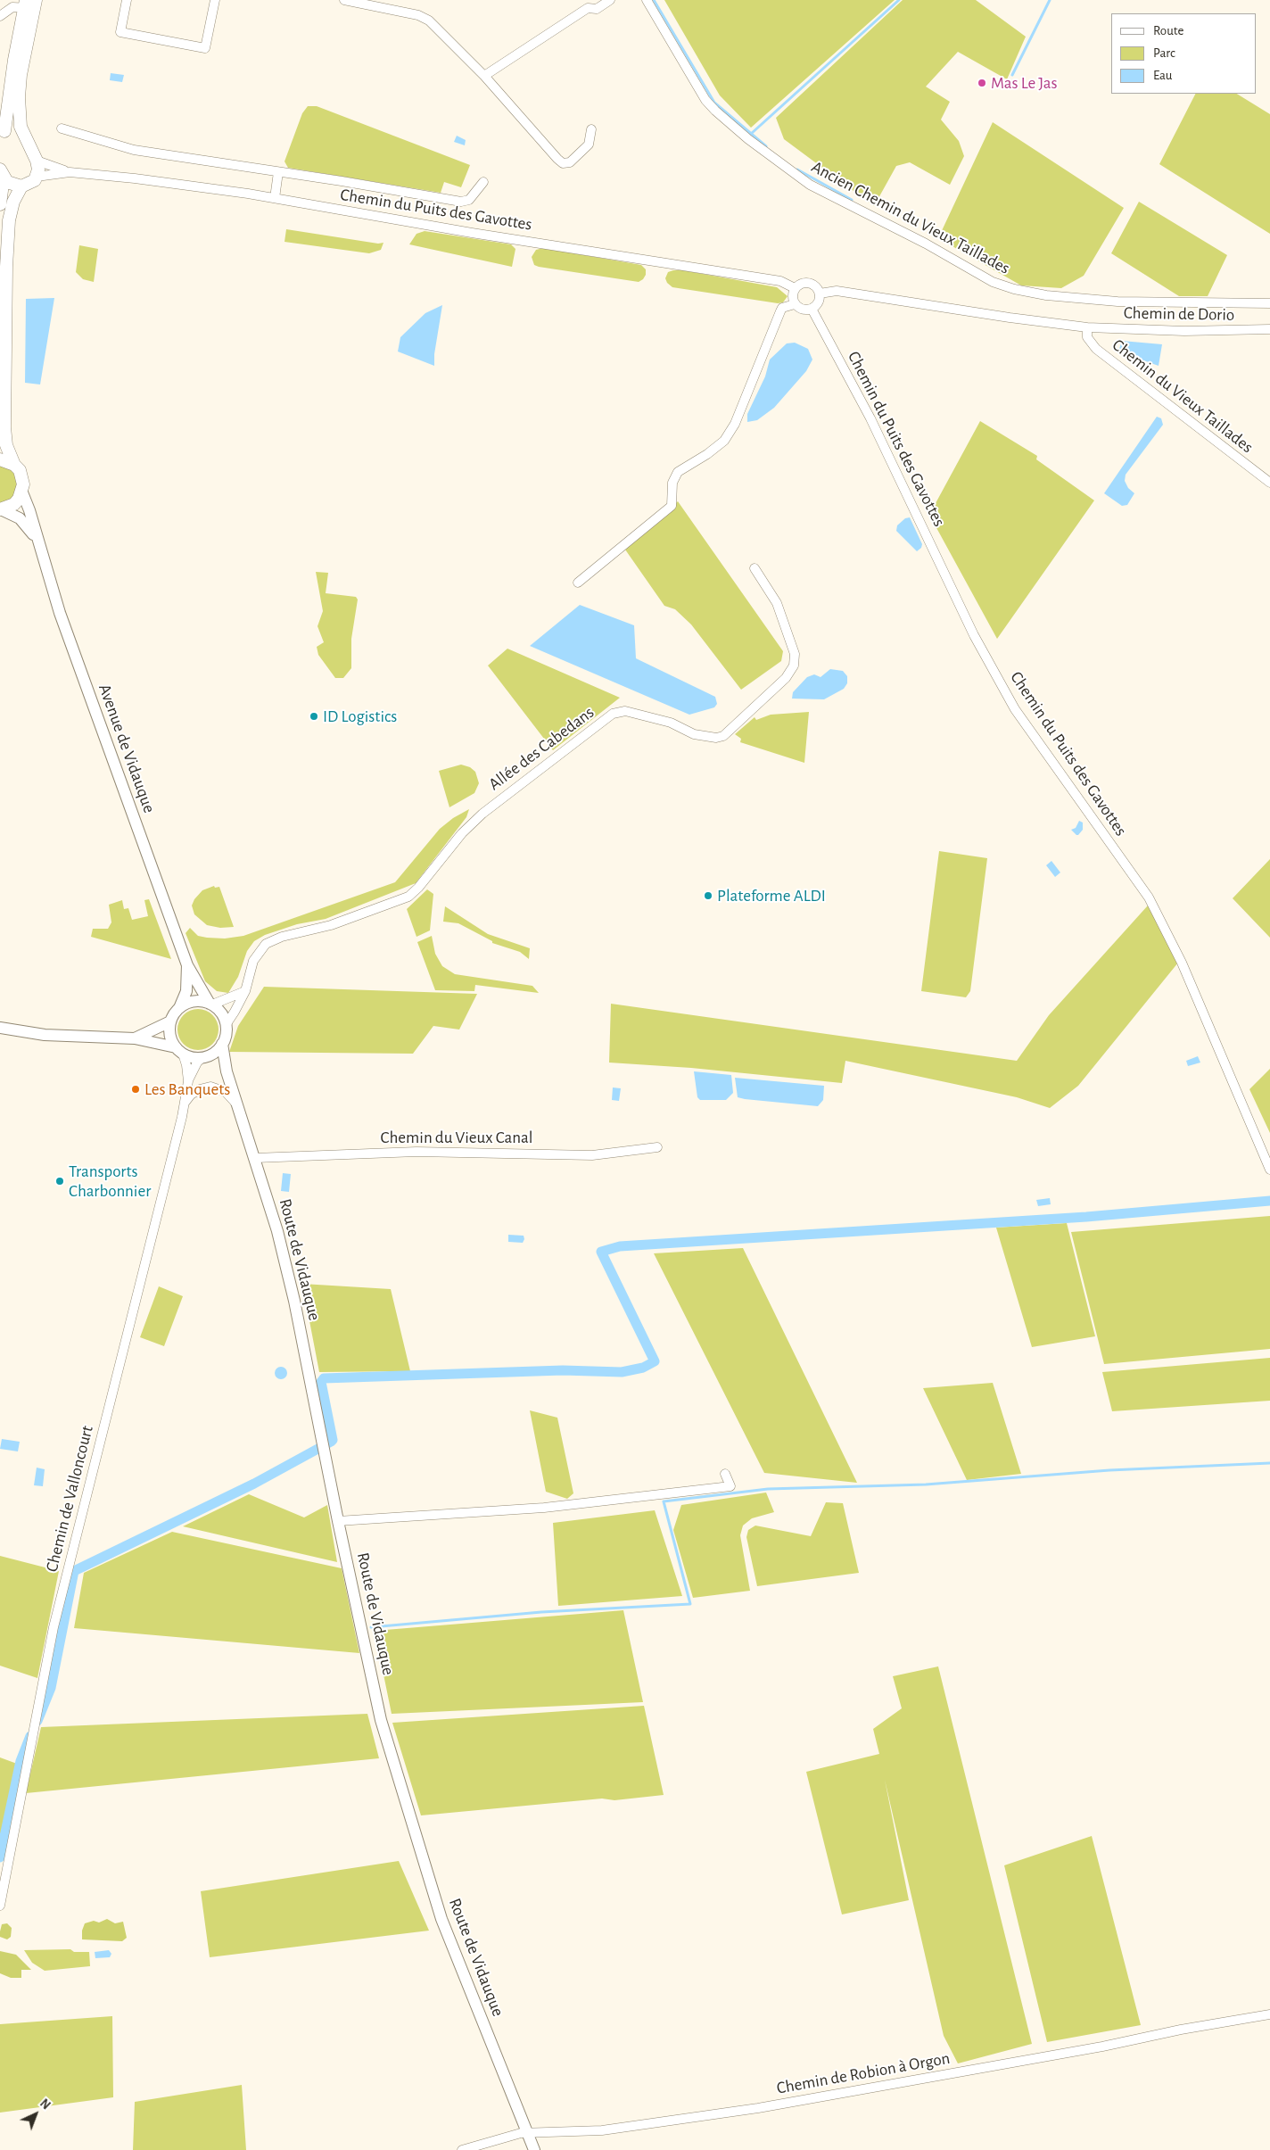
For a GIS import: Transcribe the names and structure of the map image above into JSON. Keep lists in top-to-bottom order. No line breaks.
{"streets":{"street":["Chemin du Puits des Gavottes","Ancien Chemin du Vieux Taillades","Chemin de Dorio","Chemin du Vieux Taillades","Avenue de Vidauque","Allée des Cabedans","Chemin du Vieux Canal","Route de Vidauque","Chemin de Valloncourt","Chemin de Robion à Orgon"]},"crossings":[["Chemin du Puits des Gavottes","Chemin de Dorio"],["Chemin de Dorio","Chemin du Vieux Taillades"],["Avenue de Vidauque","Route de Vidauque"],["Avenue de Vidauque","Chemin de Valloncourt"],["Chemin du Vieux Canal","Route de Vidauque"],["Route de Vidauque","Chemin de Valloncourt"],["Route de Vidauque","Chemin de Robion à Orgon"]],"places":["Mas Le Jas","ID Logistics","Plateforme ALDI","Les Banquets","Transports Charbonnier"],"legend":["Route","Parc","Eau"],"north":"top right"}
